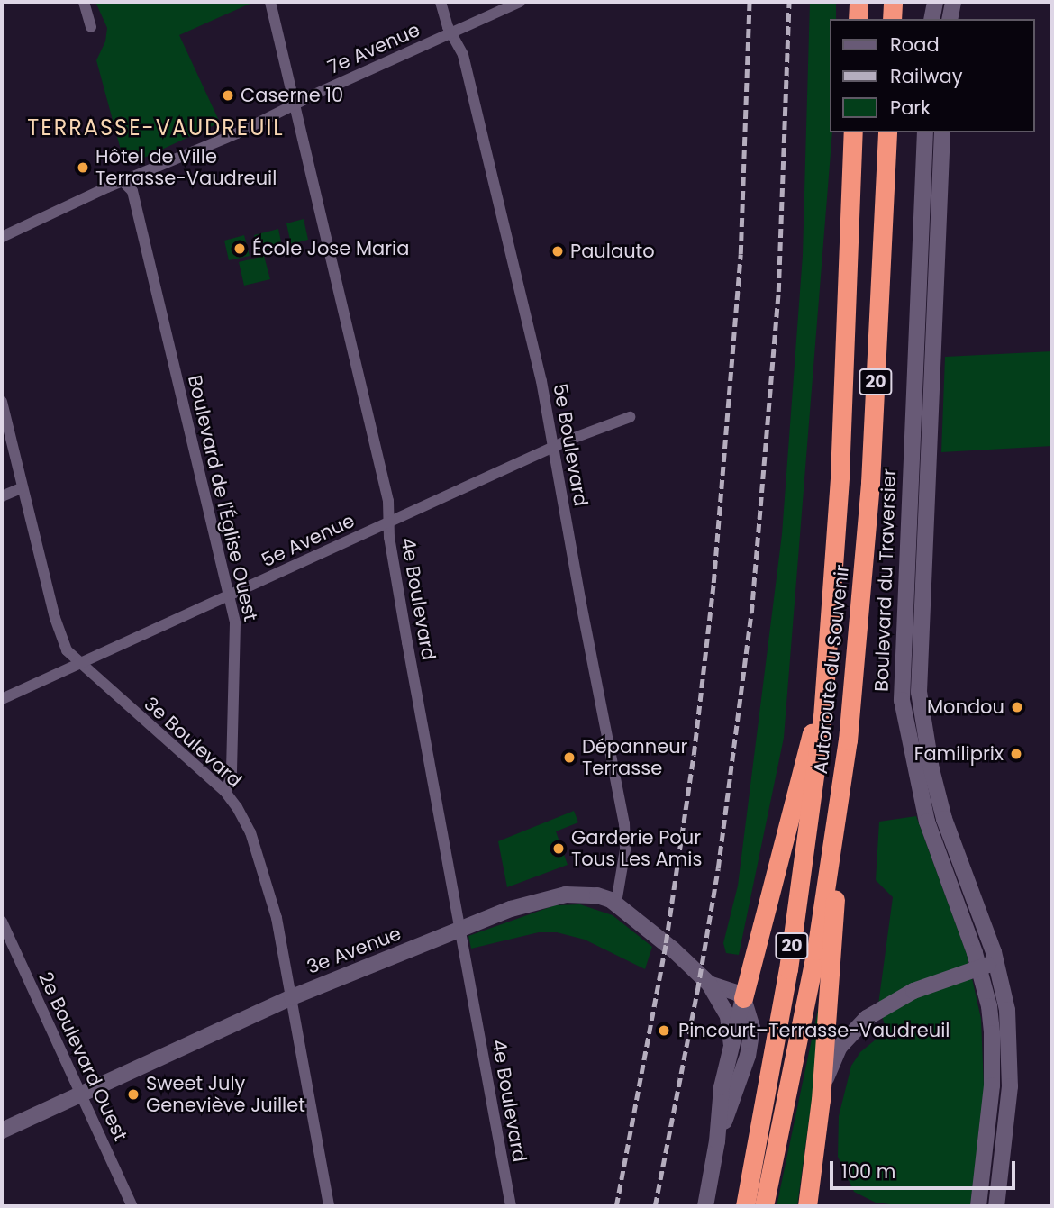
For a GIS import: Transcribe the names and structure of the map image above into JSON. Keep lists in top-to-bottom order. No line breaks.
{"streets":{"highway":["20","Autoroute du Souvenir"],"street":["7e Avenue","5e Boulevard","Boulevard de l'Église Ouest","5e Avenue","Boulevard du Traversier","4e Boulevard","3e Boulevard","3e Avenue","2e Boulevard Ouest"]},"crossings":[["7e Avenue","5e Boulevard"],["7e Avenue","Boulevard de l'Église Ouest"],["7e Avenue","4e Boulevard"],["5e Boulevard","5e Avenue"],["5e Boulevard","3e Avenue"],["Boulevard de l'Église Ouest","5e Avenue"],["Boulevard de l'Église Ouest","3e Boulevard"],["5e Avenue","4e Boulevard"],["5e Avenue","3e Boulevard"],["4e Boulevard","3e Avenue"],["3e Boulevard","3e Avenue"],["3e Avenue","2e Boulevard Ouest"]],"districts":["TERRASSE-VAUDREUIL"],"places":["Caserne 10","Hôtel de Ville Terrasse-Vaudreuil","École Jose Maria","Paulauto","Mondou","Familiprix","Dépanneur Terrasse","Garderie Pour Tous Les Amis","Pincourt–Terrasse-Vaudreuil","Sweet July Geneviève Juillet"],"legend":["Road","Railway","Park"],"scale_bar":"100 m"}
